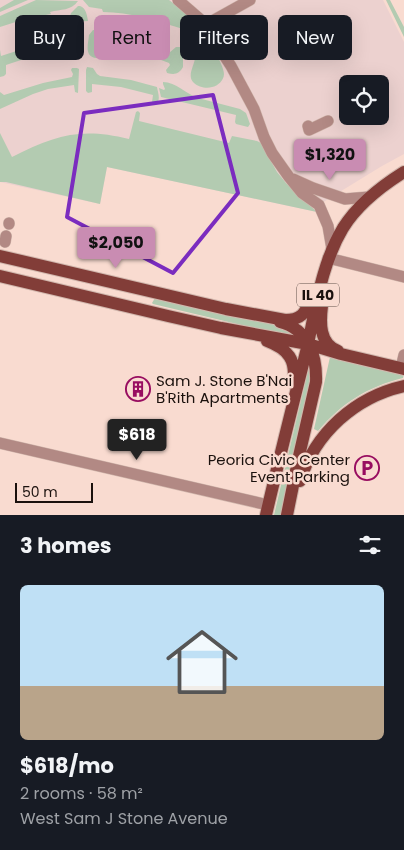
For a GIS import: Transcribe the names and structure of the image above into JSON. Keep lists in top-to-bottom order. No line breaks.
{"streets":{"main road":["IL 40"]},"places":{"building":["Sam J. Stone B'Nai B'Rith Apartments"],"parking":["Peoria Civic Center Event Parking"]},"scale_bar":"50 m","page":{"chip":["Buy","Rent","Filters","New"],"price":["$1,320","$2,050","$618"],"scale":"50 m","heading":"3 homes","list":[{"name":"$618/mo","note":"2 rooms · 58 m² · West Sam J Stone Avenue"}]}}
